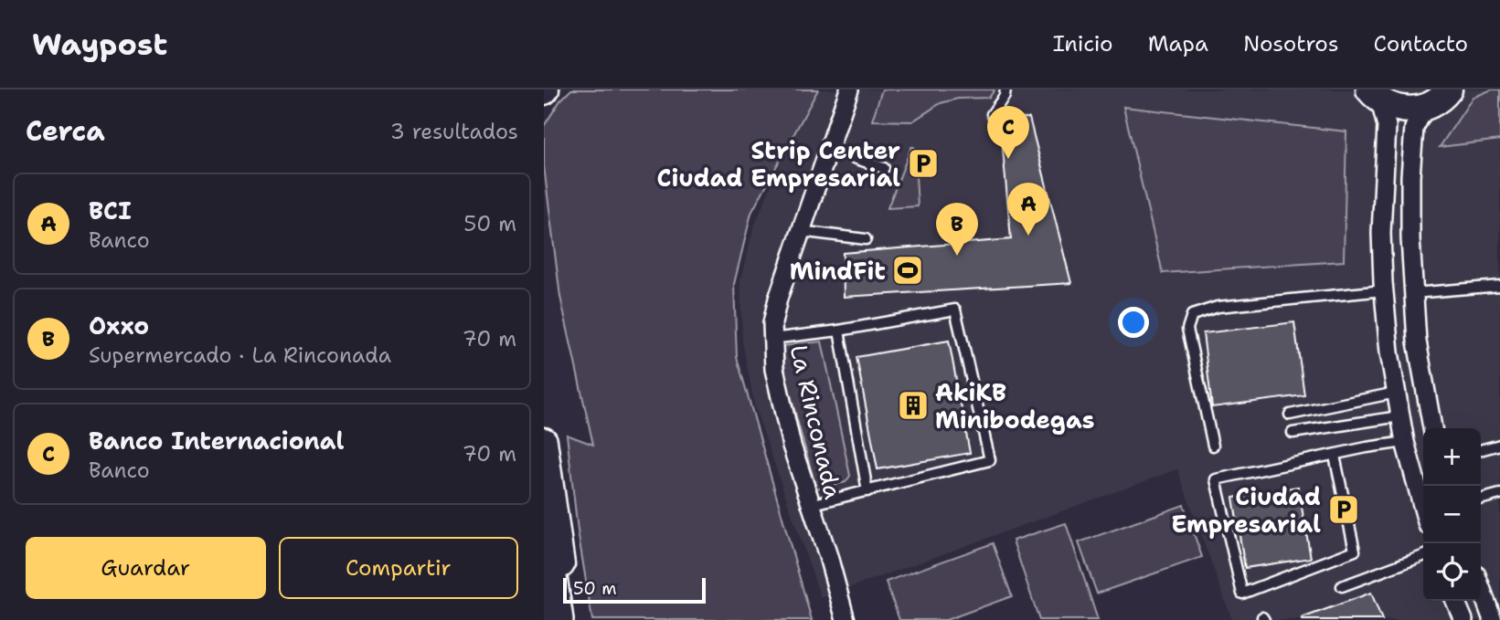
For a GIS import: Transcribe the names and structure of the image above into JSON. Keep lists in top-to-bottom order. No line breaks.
{"streets":{"street":["La Rinconada"]},"places":{"parking":["Strip Center Ciudad Empresarial","Ciudad Empresarial"],"sports":["MindFit"],"building":["AkiKB Minibodegas"]},"scale_bar":"50 m","page":{"header":"Waypost","nav":["Inicio","Mapa","Nosotros","Contacto"],"heading":["Cerca","3 resultados"],"pins":["C","A","B"],"list":[{"mark":"A","name":"BCI","note":"Banco","value":"50 m"},{"mark":"B","name":"Oxxo","note":"Supermercado · La Rinconada","value":"70 m"},{"mark":"C","name":"Banco Internacional","note":"Banco","value":"70 m"}],"map_buttons":["+","−"],"buttons":["Guardar","Compartir"],"scale":"50 m"}}
